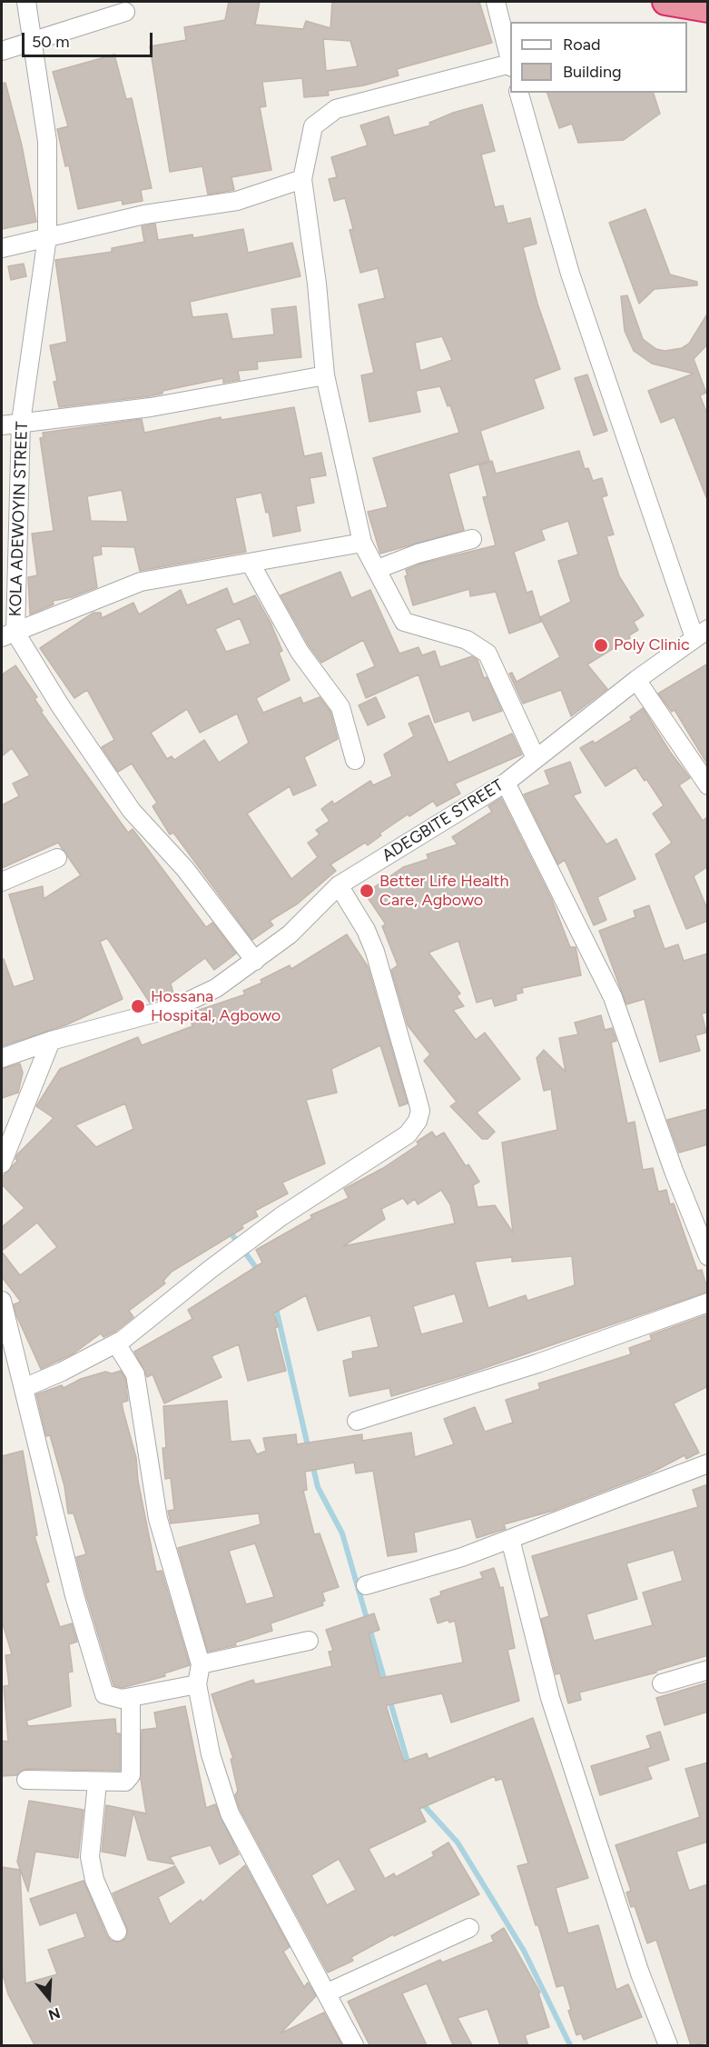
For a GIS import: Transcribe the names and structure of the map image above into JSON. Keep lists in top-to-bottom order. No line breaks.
{"streets":{"street":["KOLA ADEWOYIN STREET","ADEGBITE STREET"]},"crossings":[["KOLA ADEWOYIN STREET","ADEGBITE STREET"]],"places":["Poly Clinic","Better Life Health Care, Agbowo","Hossana Hospital, Agbowo"],"legend":["Road","Building"],"scale_bar":"50 m","north":"bottom"}
